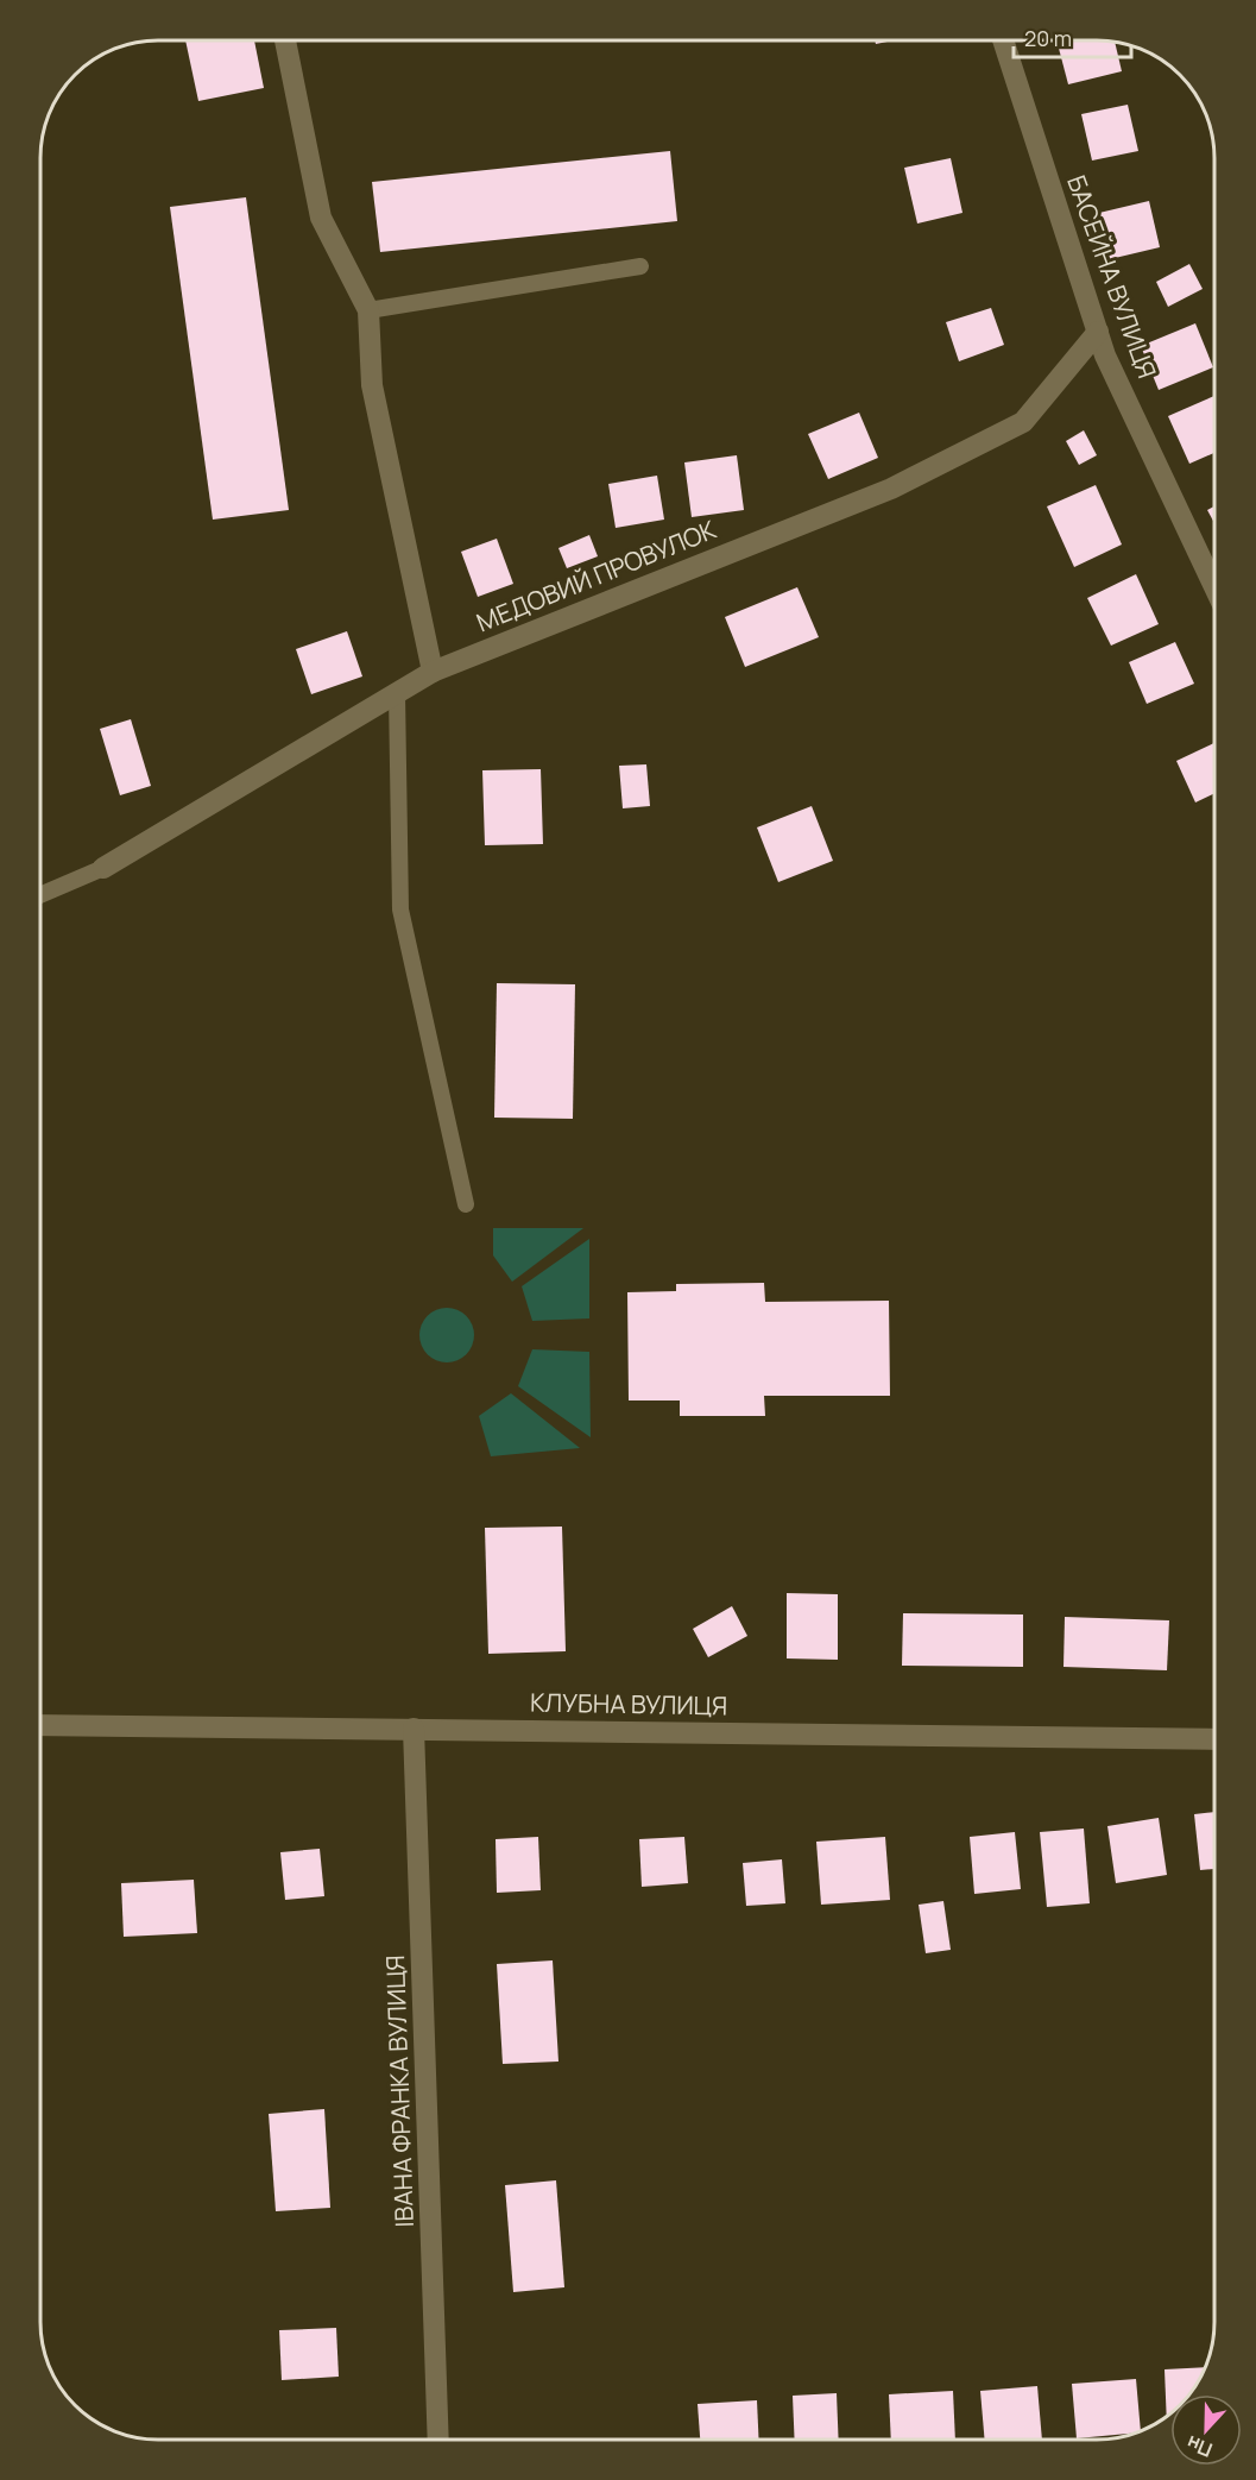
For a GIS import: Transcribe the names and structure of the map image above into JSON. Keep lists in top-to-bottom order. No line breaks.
{"streets":{"street":["БАСЕЙНА ВУЛИЦЯ","МЕДОВИЙ ПРОВУЛОК","КЛУБНА ВУЛИЦЯ","ІВАНА ФРАНКА ВУЛИЦЯ"]},"crossings":[["БАСЕЙНА ВУЛИЦЯ","МЕДОВИЙ ПРОВУЛОК"],["КЛУБНА ВУЛИЦЯ","ІВАНА ФРАНКА ВУЛИЦЯ"]],"scale_bar":"20 m","north":"bottom"}
